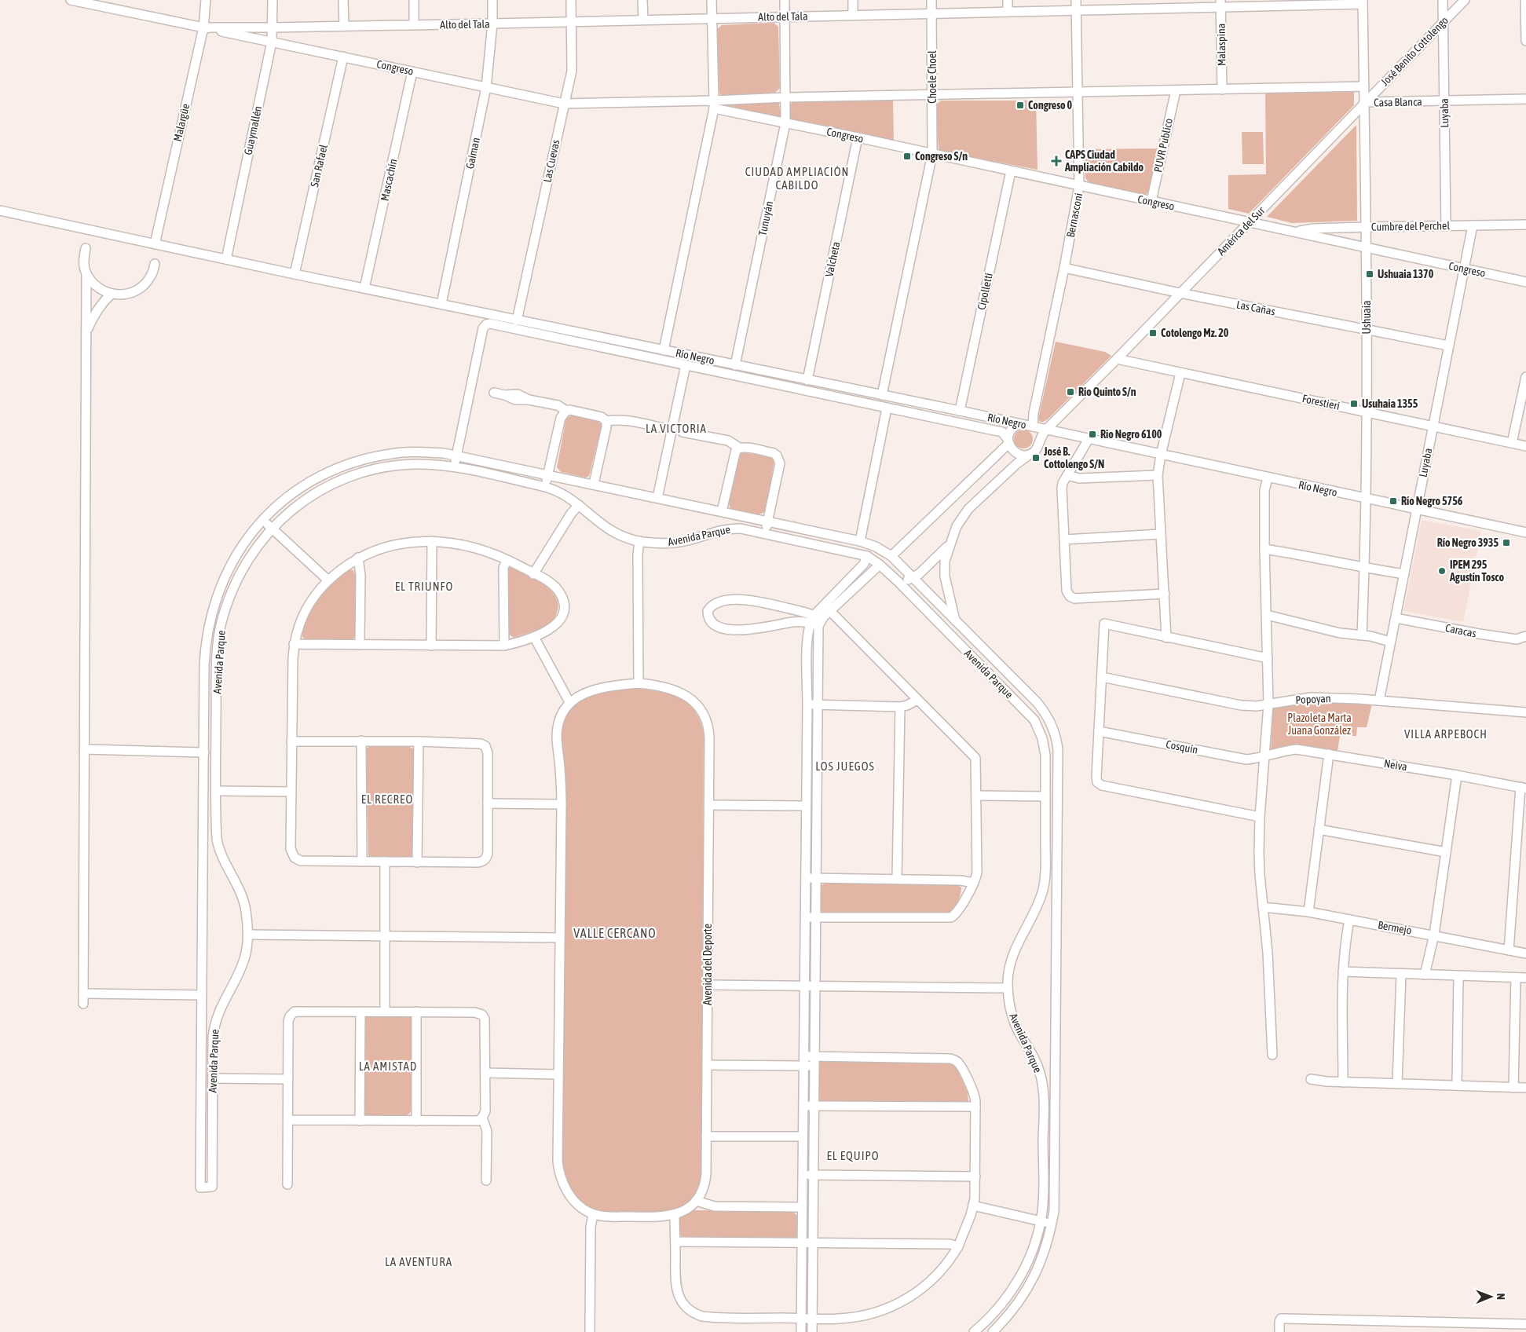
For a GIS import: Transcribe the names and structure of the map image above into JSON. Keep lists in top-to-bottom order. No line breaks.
{"streets":{"street":["Alto del Tala","Malaspina","José Benito Cottolengo","Congreso","Choele Choel","Casa Blanca","Luyaba","Malargüe","Guaymallén","PUVR Publico","Gaiman","Las Cuevas","San Rafael","Mascachín","Bernasconi","Tunuyán","Cumbre del Perchel","América del Sur","Valcheta","Cipolletti","Las Cañas","Ushuaia","Río Negro","Forestieri","Avenida Parque","Caracas","Popoyan","Cosquín","Neiva","Bermejo","Avenida del Deporte"]},"crossings":[["Alto del Tala","Malaspina"],["Alto del Tala","Congreso"],["Alto del Tala","Choele Choel"],["Alto del Tala","Malargüe"],["Alto del Tala","Guaymallén"],["Alto del Tala","Gaiman"],["Alto del Tala","Las Cuevas"],["Alto del Tala","Bernasconi"],["Alto del Tala","Tunuyán"],["Alto del Tala","Ushuaia"],["José Benito Cottolengo","Casa Blanca"],["José Benito Cottolengo","Luyaba"],["José Benito Cottolengo","América del Sur"],["José Benito Cottolengo","Ushuaia"],["Congreso","Choele Choel"],["Congreso","Luyaba"],["Congreso","Malargüe"],["Congreso","Guaymallén"],["Congreso","PUVR Publico"],["Congreso","Gaiman"],["Congreso","Las Cuevas"],["Congreso","San Rafael"],["Congreso","Mascachín"],["Congreso","Bernasconi"],["Congreso","Tunuyán"],["Congreso","Cumbre del Perchel"],["Congreso","América del Sur"],["Congreso","Valcheta"],["Congreso","Cipolletti"],["Congreso","Ushuaia"],["Choele Choel","Río Negro"],["Casa Blanca","Luyaba"],["Casa Blanca","América del Sur"],["Casa Blanca","Ushuaia"],["Luyaba","Cumbre del Perchel"],["Luyaba","Las Cañas"],["Luyaba","Río Negro"],["Luyaba","Forestieri"],["Luyaba","Caracas"],["Luyaba","Popoyan"],["Malargüe","Río Negro"],["Guaymallén","Río Negro"],["Gaiman","Río Negro"],["Las Cuevas","Río Negro"],["San Rafael","Río Negro"],["Mascachín","Río Negro"],["Bernasconi","América del Sur"],["Bernasconi","Las Cañas"],["Bernasconi","Río Negro"],["Tunuyán","Río Negro"],["Cumbre del Perchel","Ushuaia"],["América del Sur","Las Cañas"],["América del Sur","Ushuaia"],["América del Sur","Río Negro"],["América del Sur","Forestieri"],["Valcheta","Río Negro"],["Cipolletti","Río Negro"],["Las Cañas","Ushuaia"],["Ushuaia","Río Negro"],["Ushuaia","Forestieri"],["Río Negro","Avenida Parque"],["Cosquín","Neiva"]],"districts":["CIUDAD AMPLIACIÓN CABILDO","LA VICTORIA","EL TRIUNFO","VILLA ARPEBOCH","LOS JUEGOS","EL RECREO","VALLE CERCANO","LA AMISTAD","EL EQUIPO","LA AVENTURA"],"parks":["Plazoleta Marta Juana González"],"places":{"transit":["Congreso 0","Congreso S/n","Ushuaia 1370","Cotolengo Mz. 20","Rio Quinto S/n","Usuhaia 1355","Rio Negro 6100","José B. Cottolengo S/N","Río Negro 5756","Río Negro 3935"],"health":["CAPS Ciudad Ampliación Cabildo"],"other":["IPEM 295 Agustín Tosco"]},"north":"right"}
